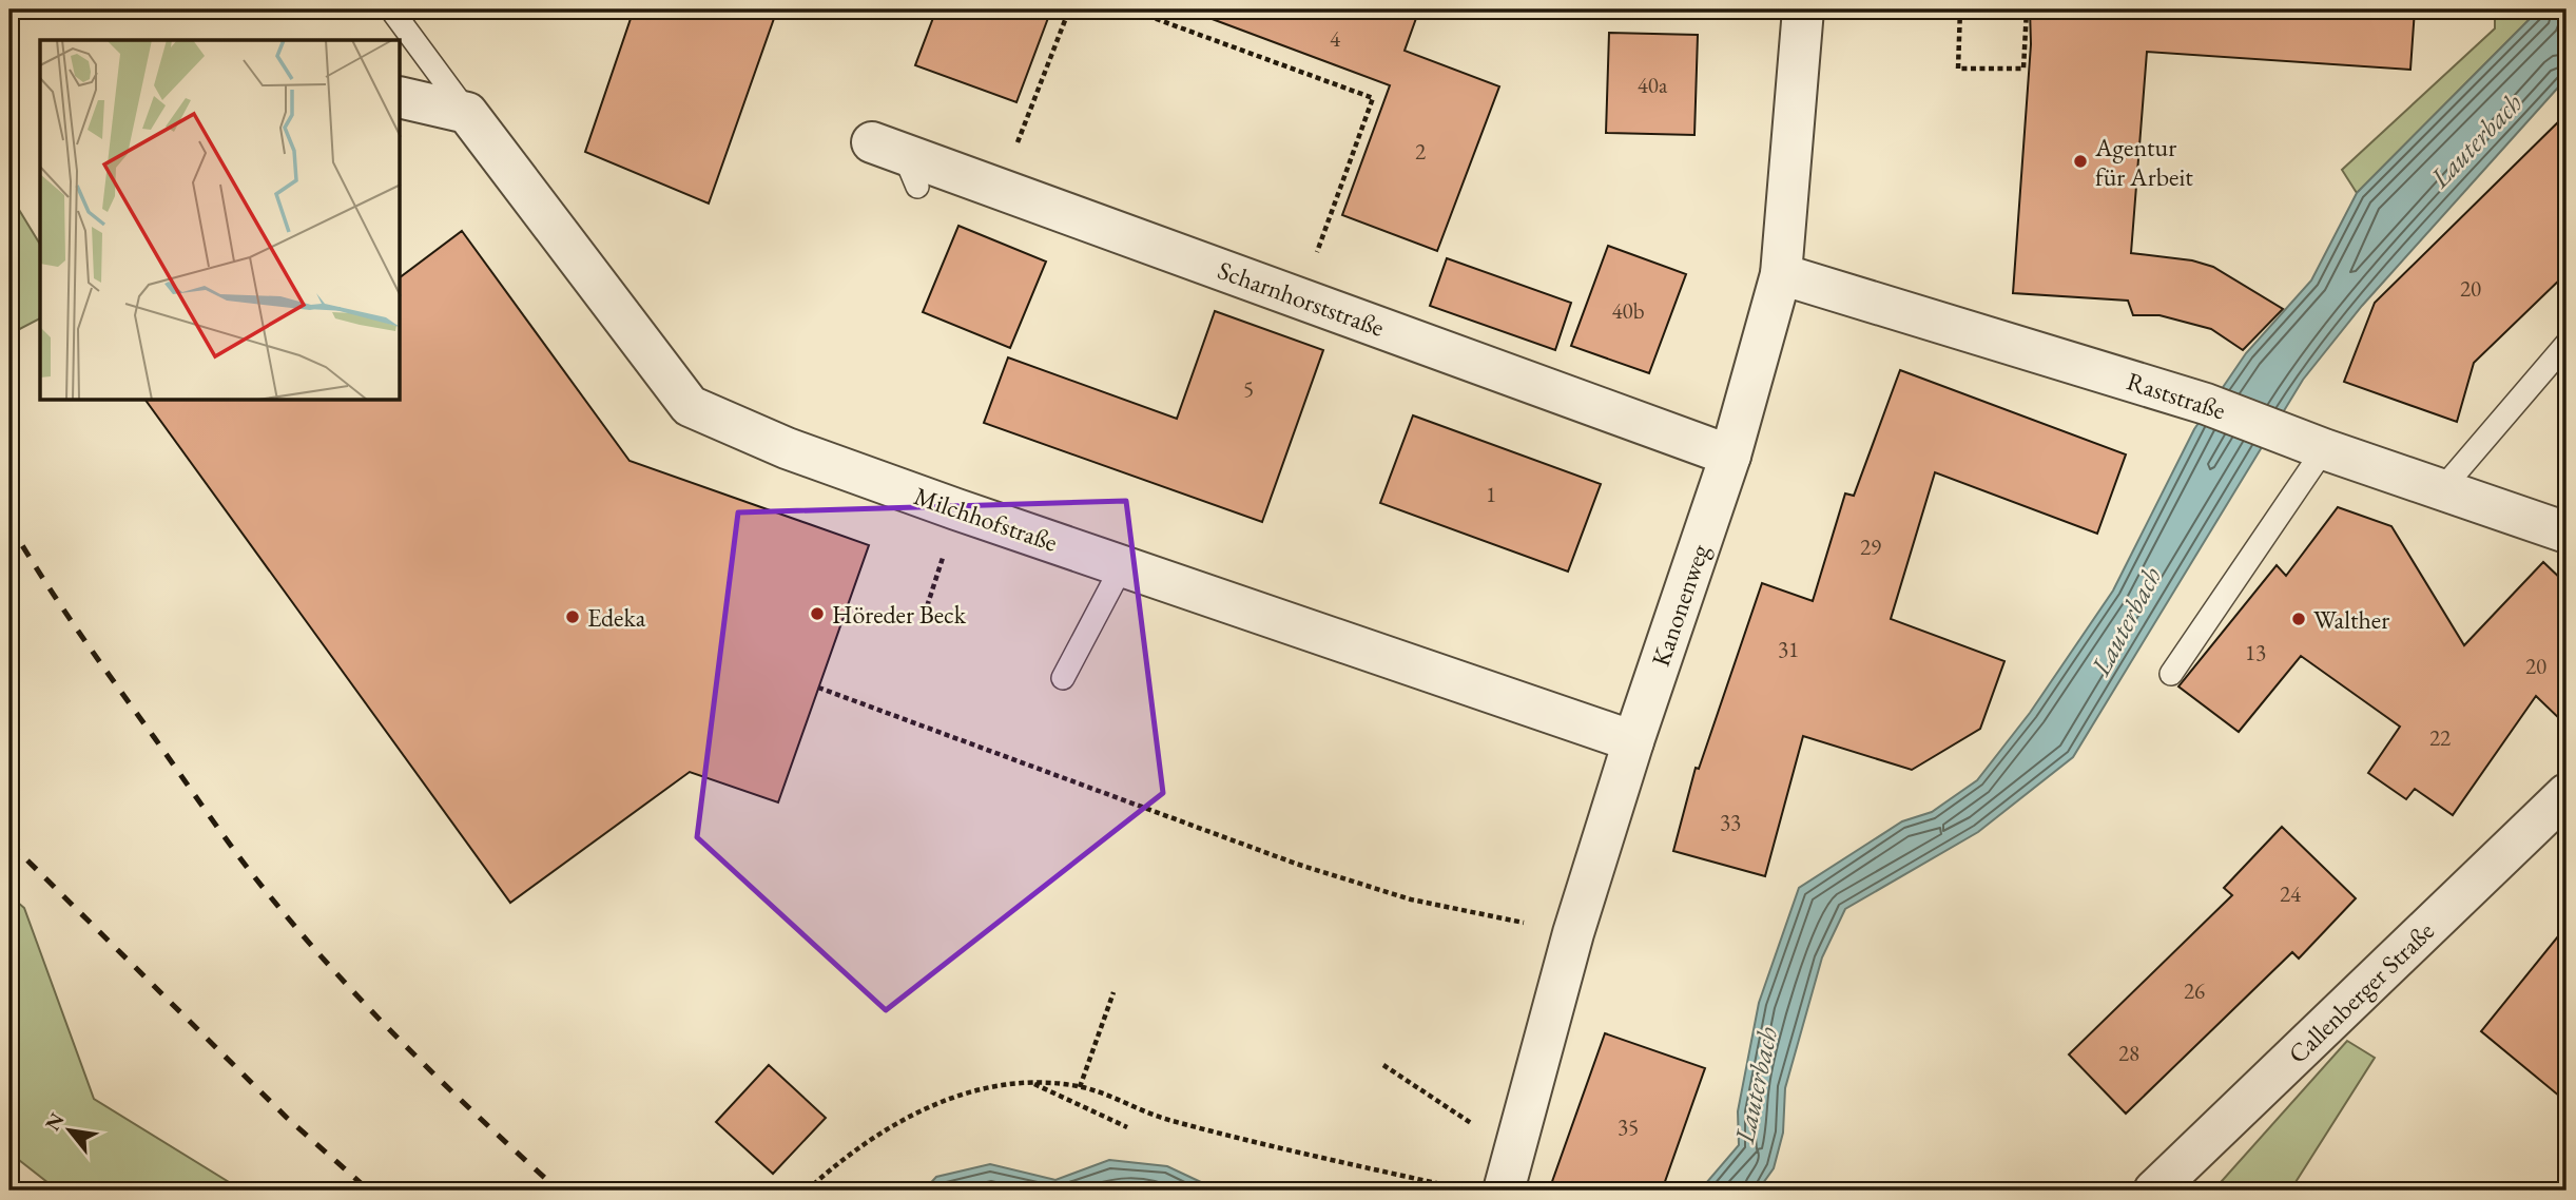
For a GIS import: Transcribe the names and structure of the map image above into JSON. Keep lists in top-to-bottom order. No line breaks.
{"streets":{"street":["Scharnhorststraße","Raststraße","Milchhofstraße","Kanonenweg","Callenberger Straße"]},"crossings":[["Scharnhorststraße","Kanonenweg"],["Raststraße","Kanonenweg"],["Milchhofstraße","Kanonenweg"]],"water":["Lauterbach"],"places":["Agentur für Arbeit","Höreder Beck","Edeka","Walther"],"house_numbers":["4","40a","2","20","40b","5","1","29","31","13","20","22","33","24","26","28","35"],"north":"top left"}
